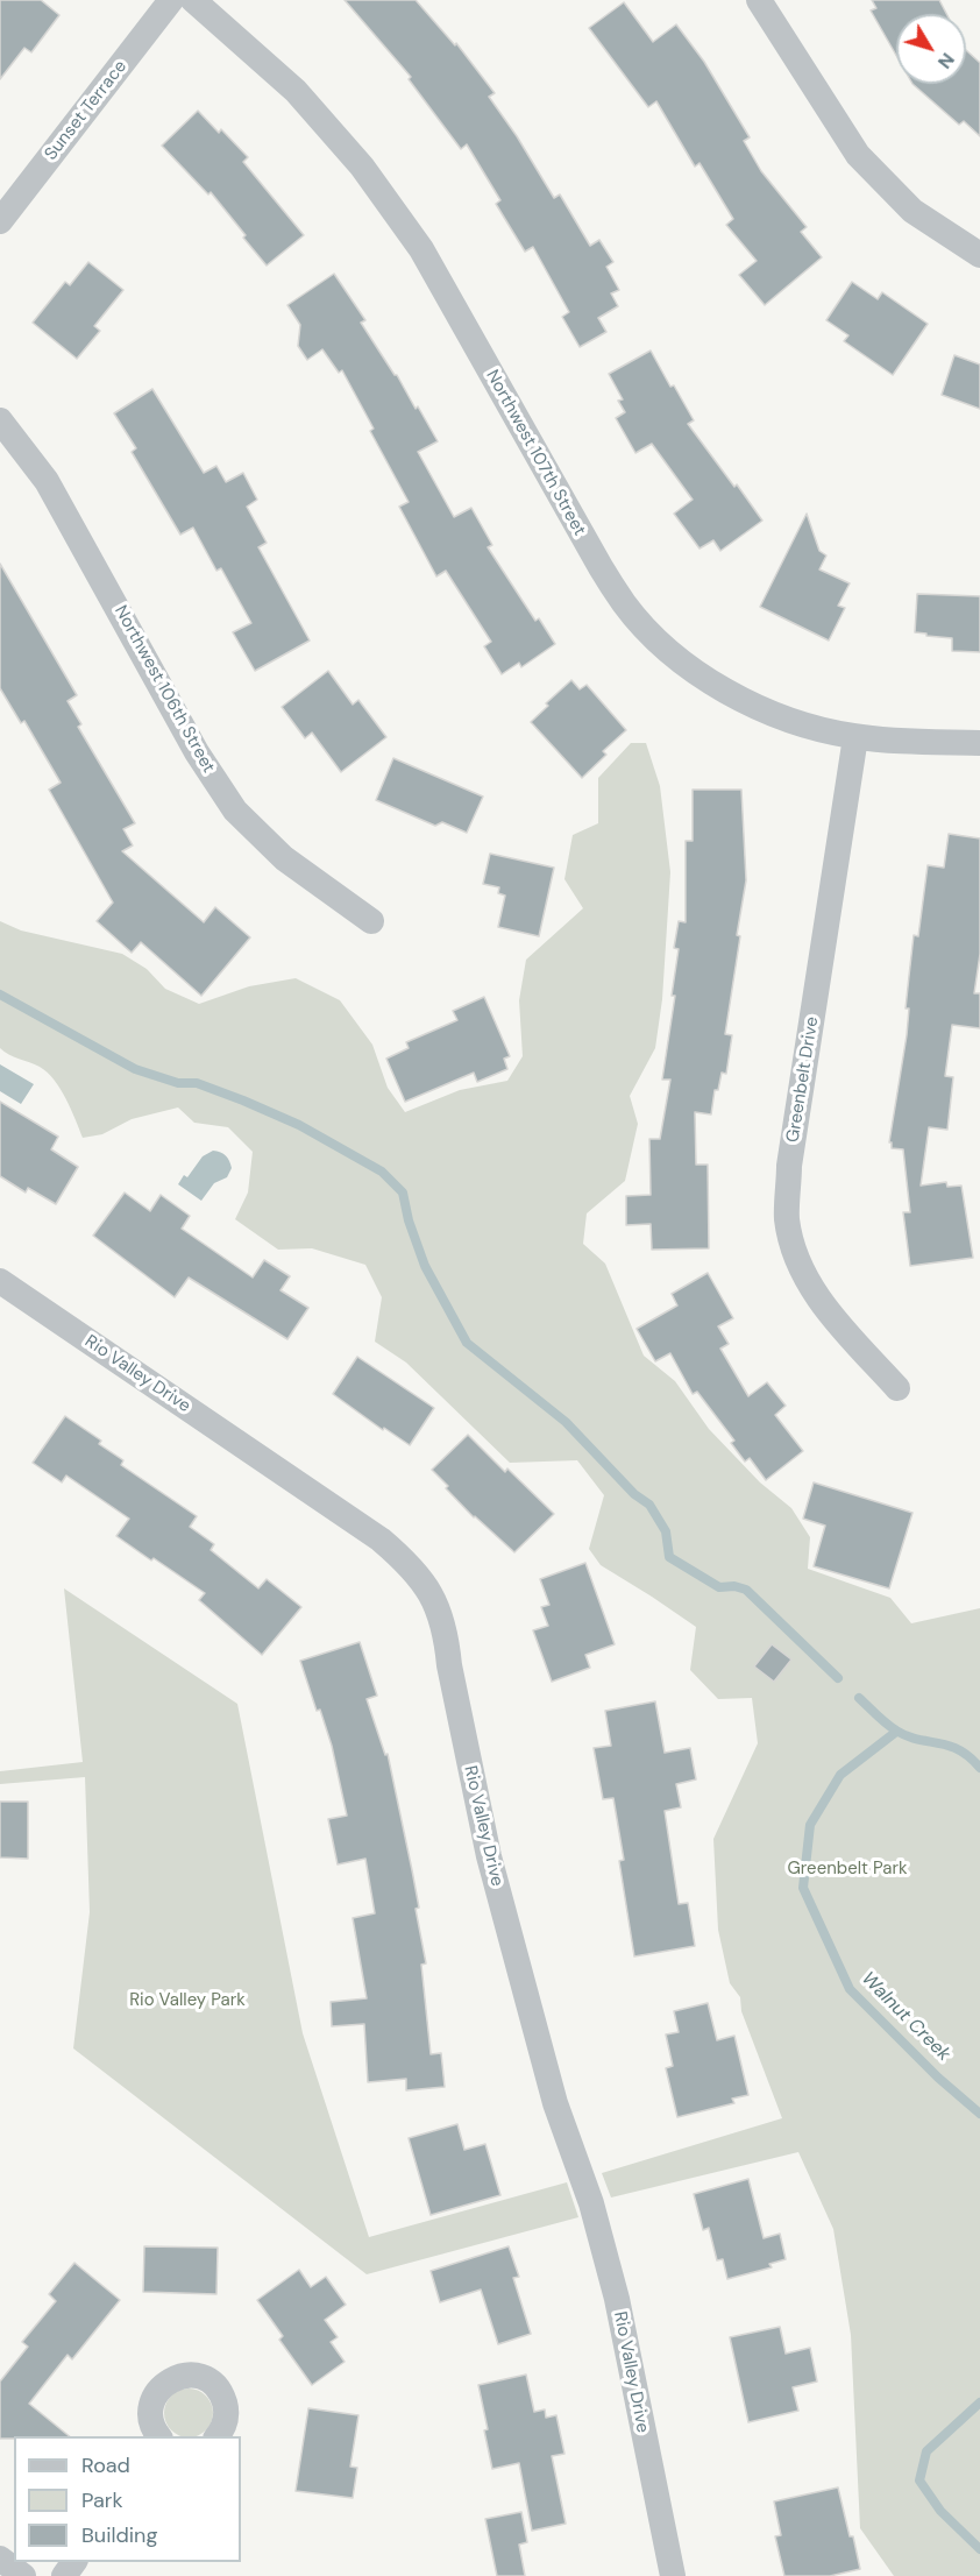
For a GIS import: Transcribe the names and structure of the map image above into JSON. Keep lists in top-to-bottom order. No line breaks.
{"streets":{"street":["Sunset Terrace","Northwest 107th Street","Northwest 106th Street","Greenbelt Drive","Rio Valley Drive"]},"crossings":[["Northwest 107th Street","Greenbelt Drive"]],"water":["Walnut Creek"],"parks":["Greenbelt Park","Rio Valley Park"],"legend":["Road","Park","Building"],"north":"bottom right"}
